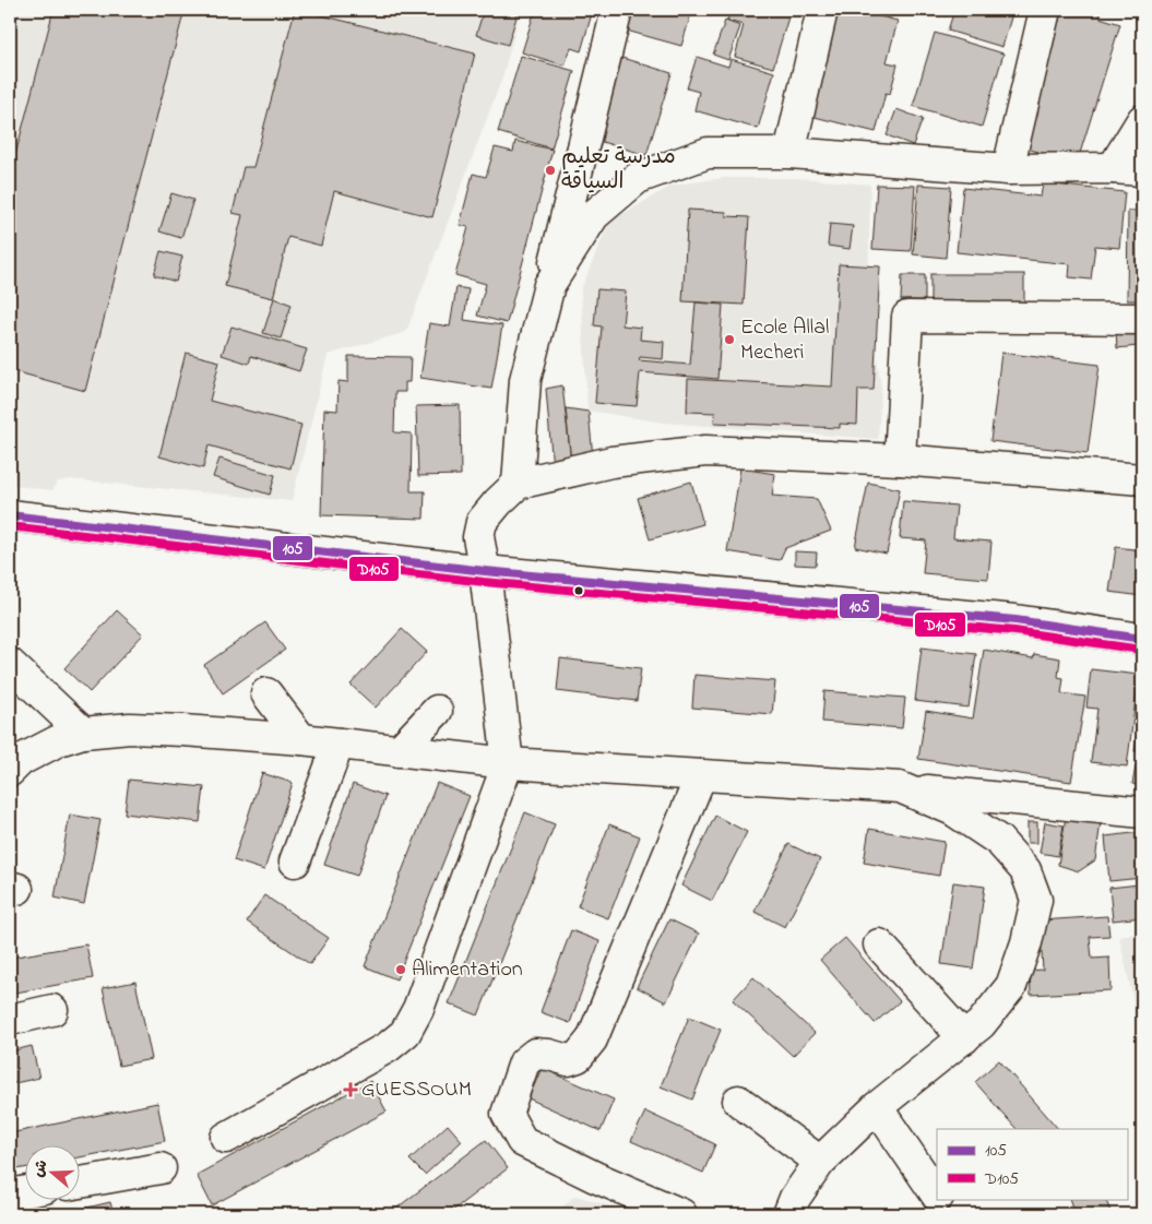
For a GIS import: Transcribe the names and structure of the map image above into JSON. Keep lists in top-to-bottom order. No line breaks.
{"places":{"other":["مدرسة تعليم السياقة","Ecole Allal Mecheri","Alimentation"],"health":["GUESSOUM"]},"lines":["transit line 105","transit line D105"],"legend":["105","D105"],"north":"left"}
